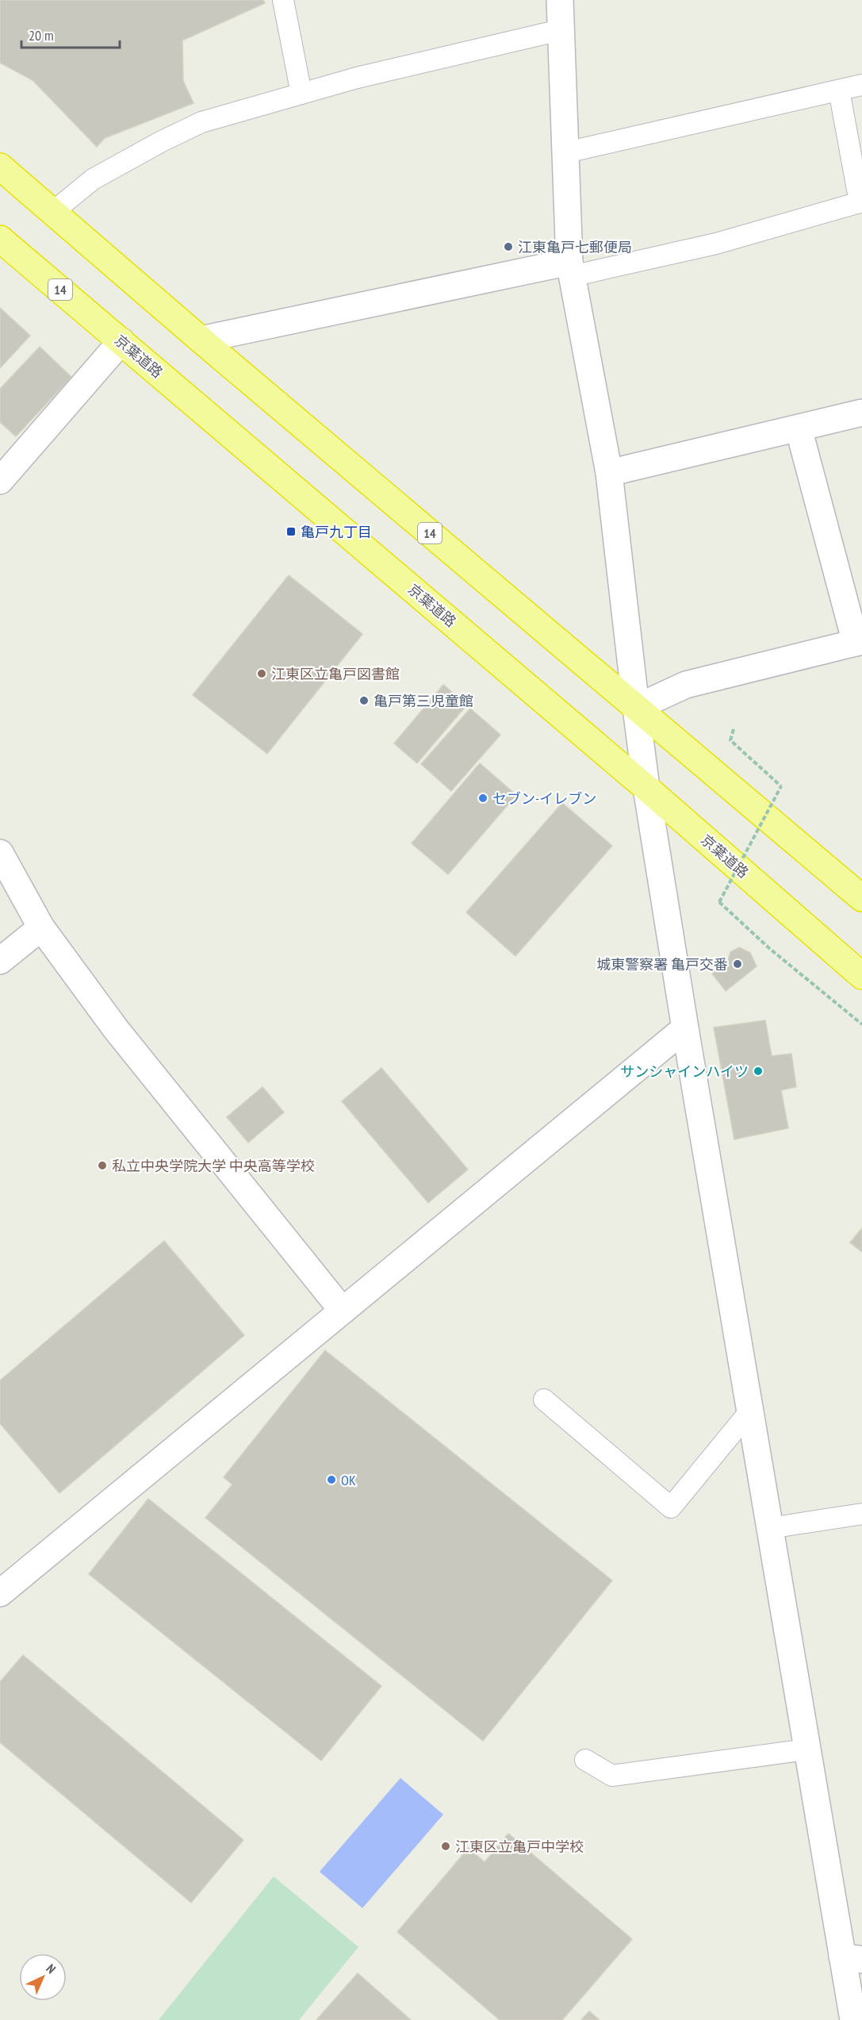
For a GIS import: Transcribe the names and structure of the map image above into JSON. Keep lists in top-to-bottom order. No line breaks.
{"streets":{"highway":["14","京葉道路"]},"places":{"other":["江東亀戸七郵便局","江東区立亀戸図書館","亀戸第三児童館","セブン-イレブン","城東警察署 亀戸交番","サンシャインハイツ","私立中央学院大学 中央高等学校","OK","江東区立亀戸中学校"],"transit":["亀戸九丁目"]},"scale_bar":"20 m","north":"top right"}
